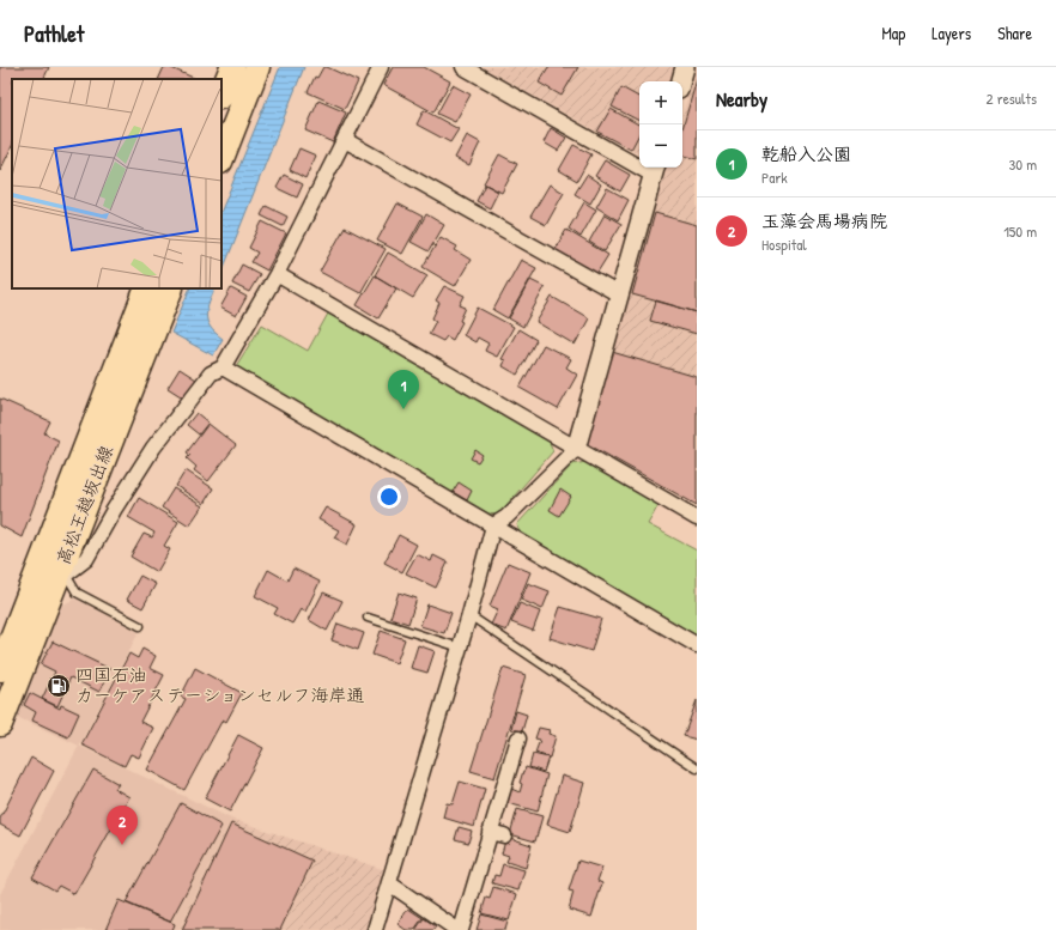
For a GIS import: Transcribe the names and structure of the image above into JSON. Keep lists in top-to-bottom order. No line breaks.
{"streets":{"main road":["高松王越坂出線"]},"places":{"fuel station":["四国石油 カーケアステーションセルフ海岸通"]},"page":{"header":"Pathlet","nav":["Map","Layers","Share"],"heading":["Nearby","2 results"],"map_buttons":["+","−"],"list":[{"mark":"1","name":"乾船入公園","note":"Park","value":"30 m"},{"mark":"2","name":"玉藻会馬場病院","note":"Hospital","value":"150 m"}],"pins":["1","2"]}}
